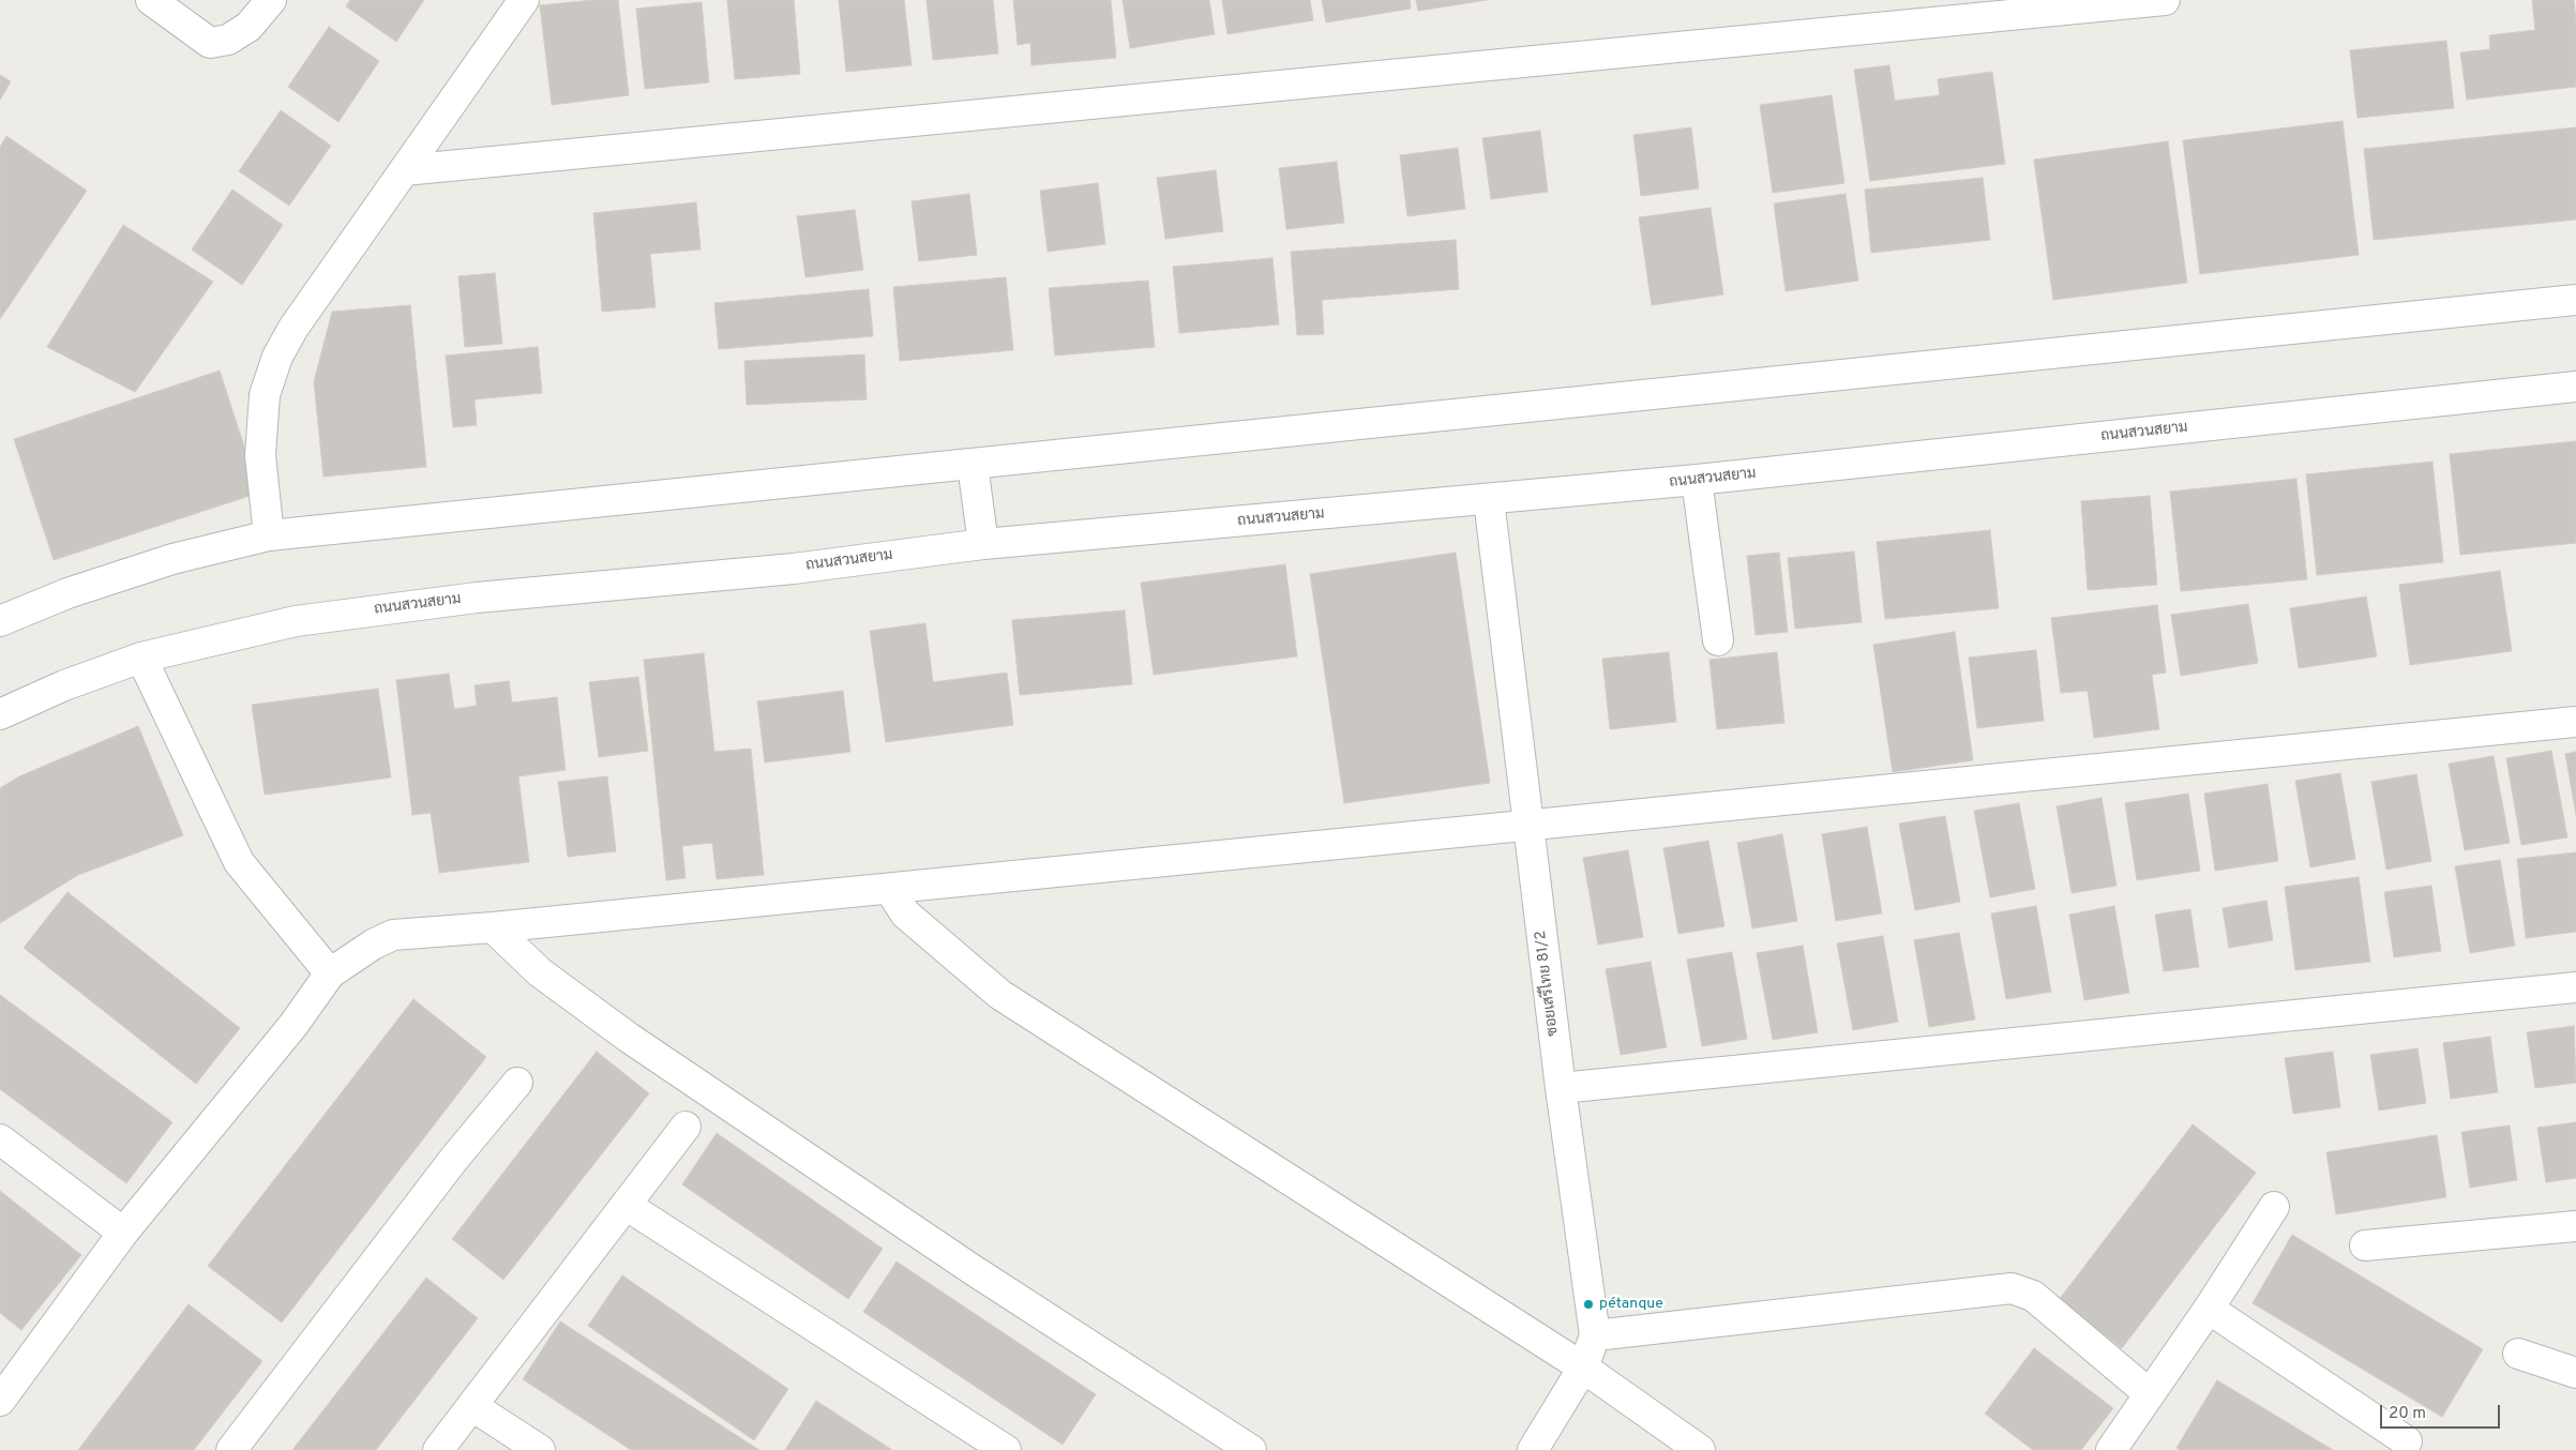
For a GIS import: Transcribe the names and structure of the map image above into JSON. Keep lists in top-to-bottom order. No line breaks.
{"streets":{"street":["ถนนสวนสยาม","ซอยเสรีไทย 81/2"]},"crossings":[["ถนนสวนสยาม","ซอยเสรีไทย 81/2"]],"places":["pétanque"],"scale_bar":"20 m"}
